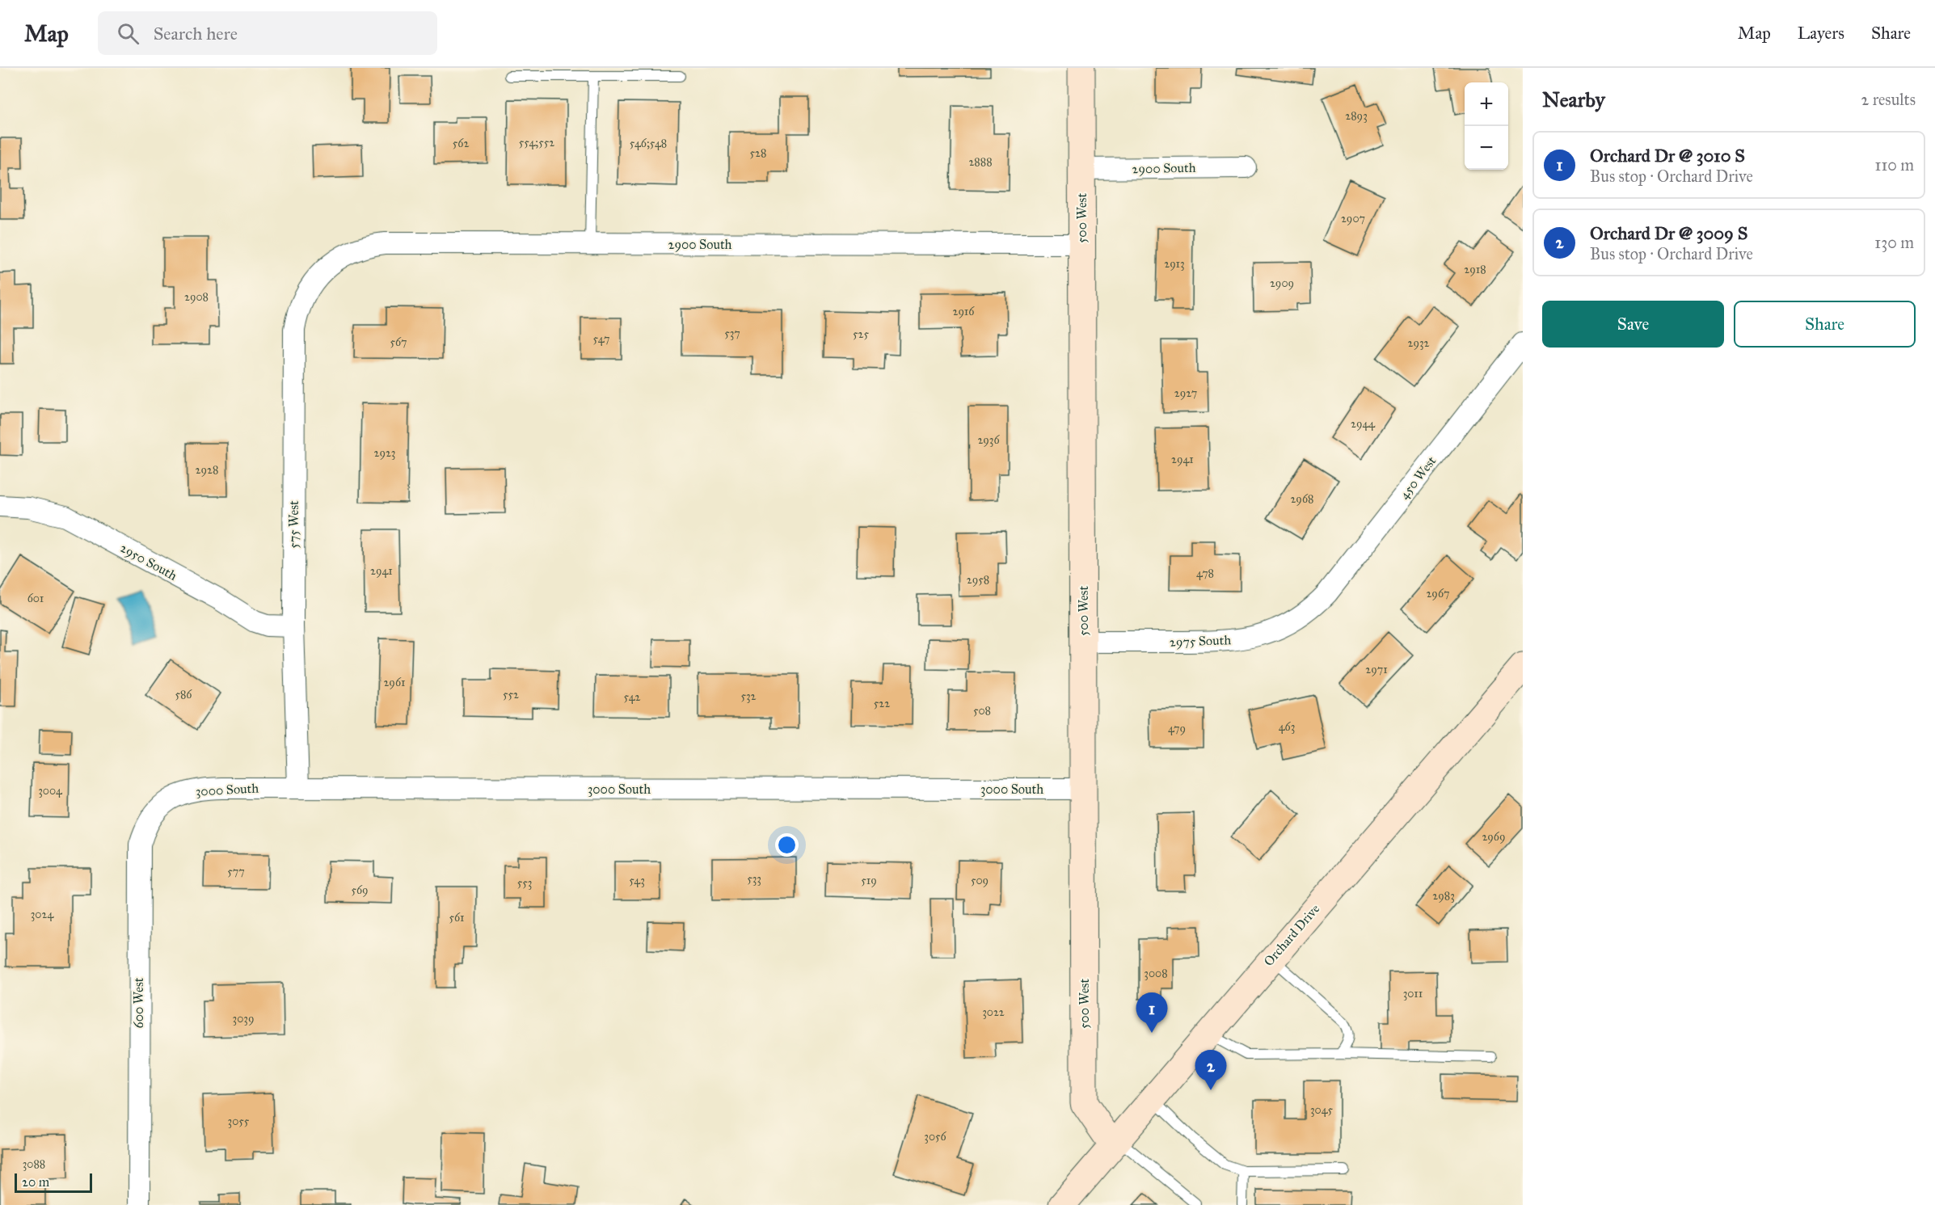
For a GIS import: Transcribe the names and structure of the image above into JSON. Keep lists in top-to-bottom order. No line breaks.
{"streets":{"street":["2900 South","500 West","450 West","575 West","2950 South","2975 South","3000 South","Orchard Drive","600 West"]},"crossings":[["2900 South","500 West"],["2900 South","575 West"],["500 West","2975 South"],["500 West","3000 South"],["500 West","Orchard Drive"],["450 West","2975 South"],["575 West","2950 South"],["575 West","3000 South"],["3000 South","600 West"]],"house_numbers":["2893","554;552","562","546;548","528","2888","2907","2913","2918","2909","2908","2916","537","525","547","567","2932","2927","2944","2936","2923","2941","2928","2968","2941","478","2958","2967","601","2971","2961","586","552","532","542","522","508","463","479","3004","2969","577","533","543","519","509","553","569","2983","3024","561","3008","3011","3022","3039","3045","3055","3056","3088"],"scale_bar":"20 m","page":{"header":"Map","search":"Search here","nav":["Map","Layers","Share"],"heading":["Nearby","2 results"],"map_buttons":["+","−"],"list":[{"mark":"1","name":"Orchard Dr @ 3010 S","note":"Bus stop · Orchard Drive","value":"110 m"},{"mark":"2","name":"Orchard Dr @ 3009 S","note":"Bus stop · Orchard Drive","value":"130 m"}],"buttons":["Save","Share"],"pins":["1","2"],"scale":"20 m"}}
